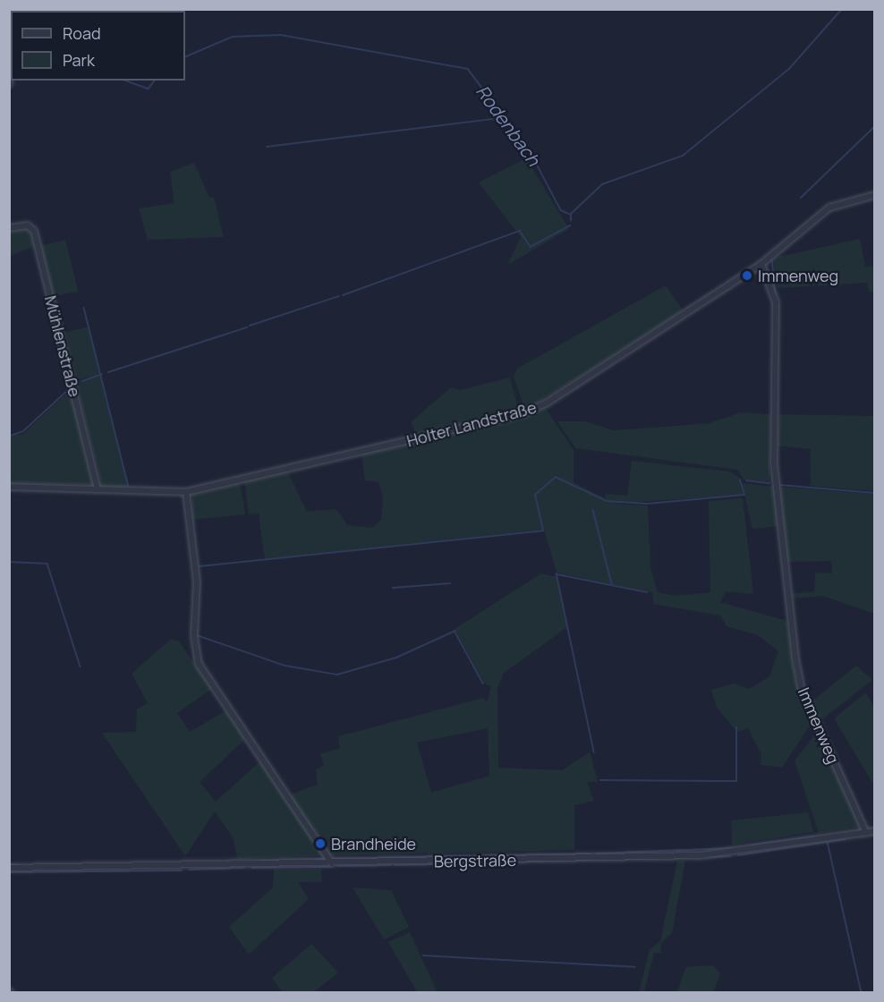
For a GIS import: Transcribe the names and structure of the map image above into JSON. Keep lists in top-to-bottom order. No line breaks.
{"streets":{"street":["Mühlenstraße","Holter Landstraße","Immenweg","Bergstraße"]},"crossings":[["Mühlenstraße","Holter Landstraße"],["Holter Landstraße","Immenweg"],["Immenweg","Bergstraße"]],"water":["Rodenbach"],"places":["Immenweg","Brandheide"],"legend":["Road","Park"]}
